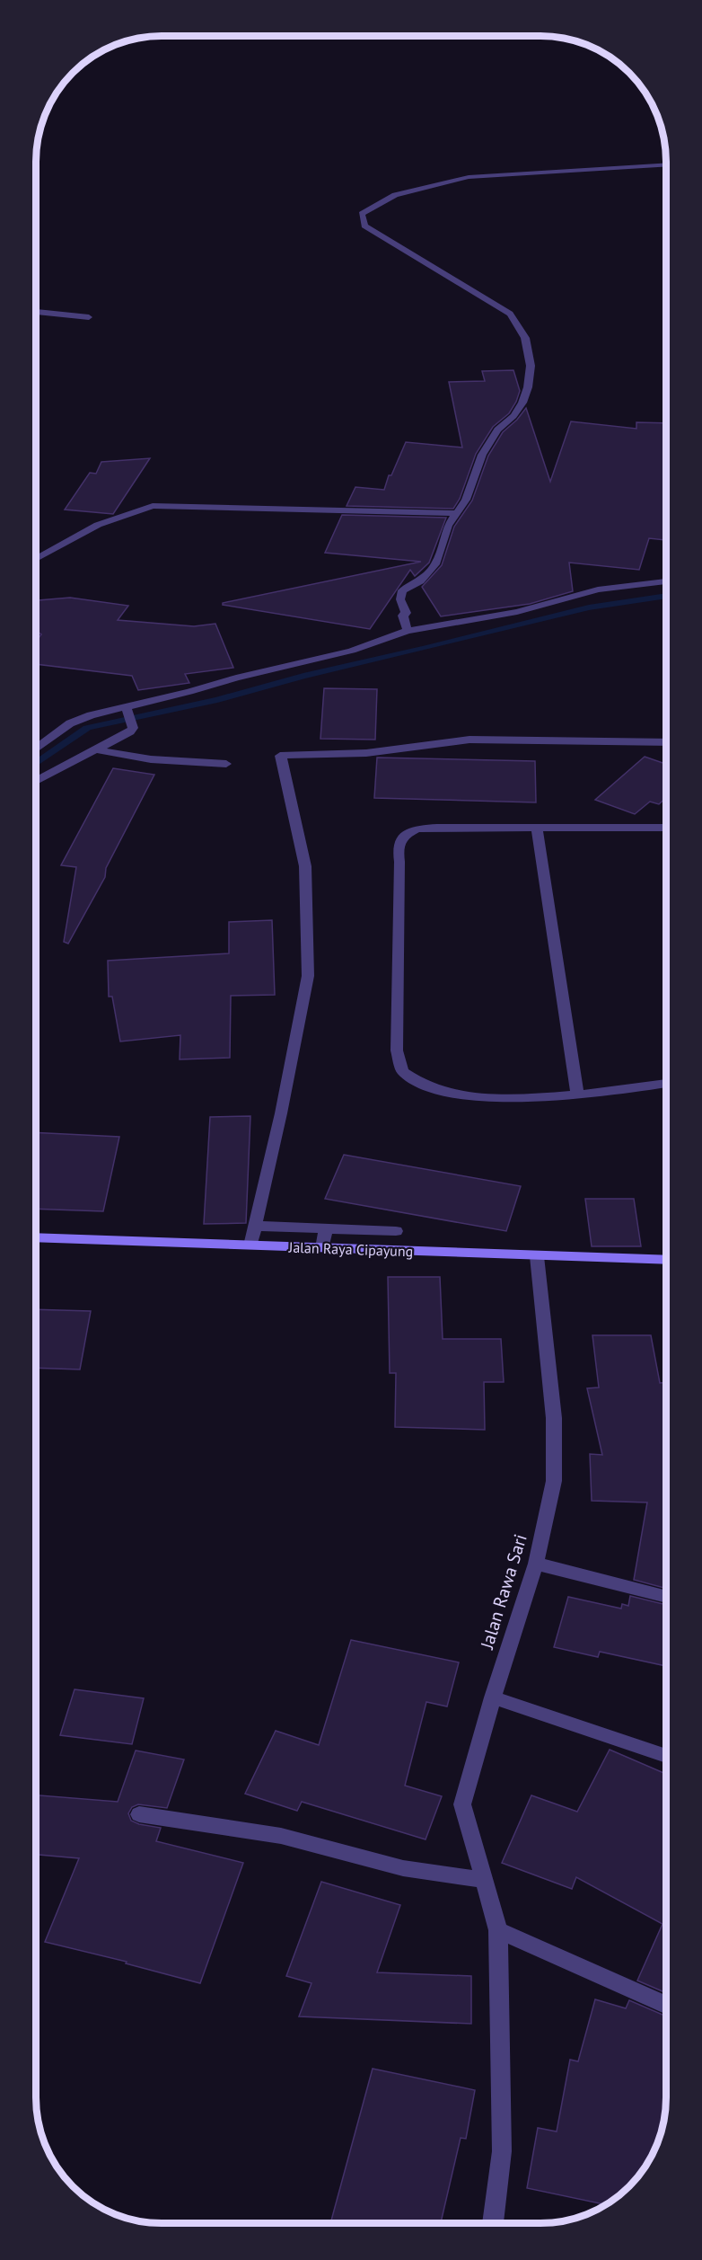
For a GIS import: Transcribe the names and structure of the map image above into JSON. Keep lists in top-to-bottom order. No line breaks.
{"streets":{"main road":["Jalan Raya Cipayung"],"street":["Jalan Rawa Sari"]},"crossings":[["Jalan Raya Cipayung","Jalan Rawa Sari"]]}
